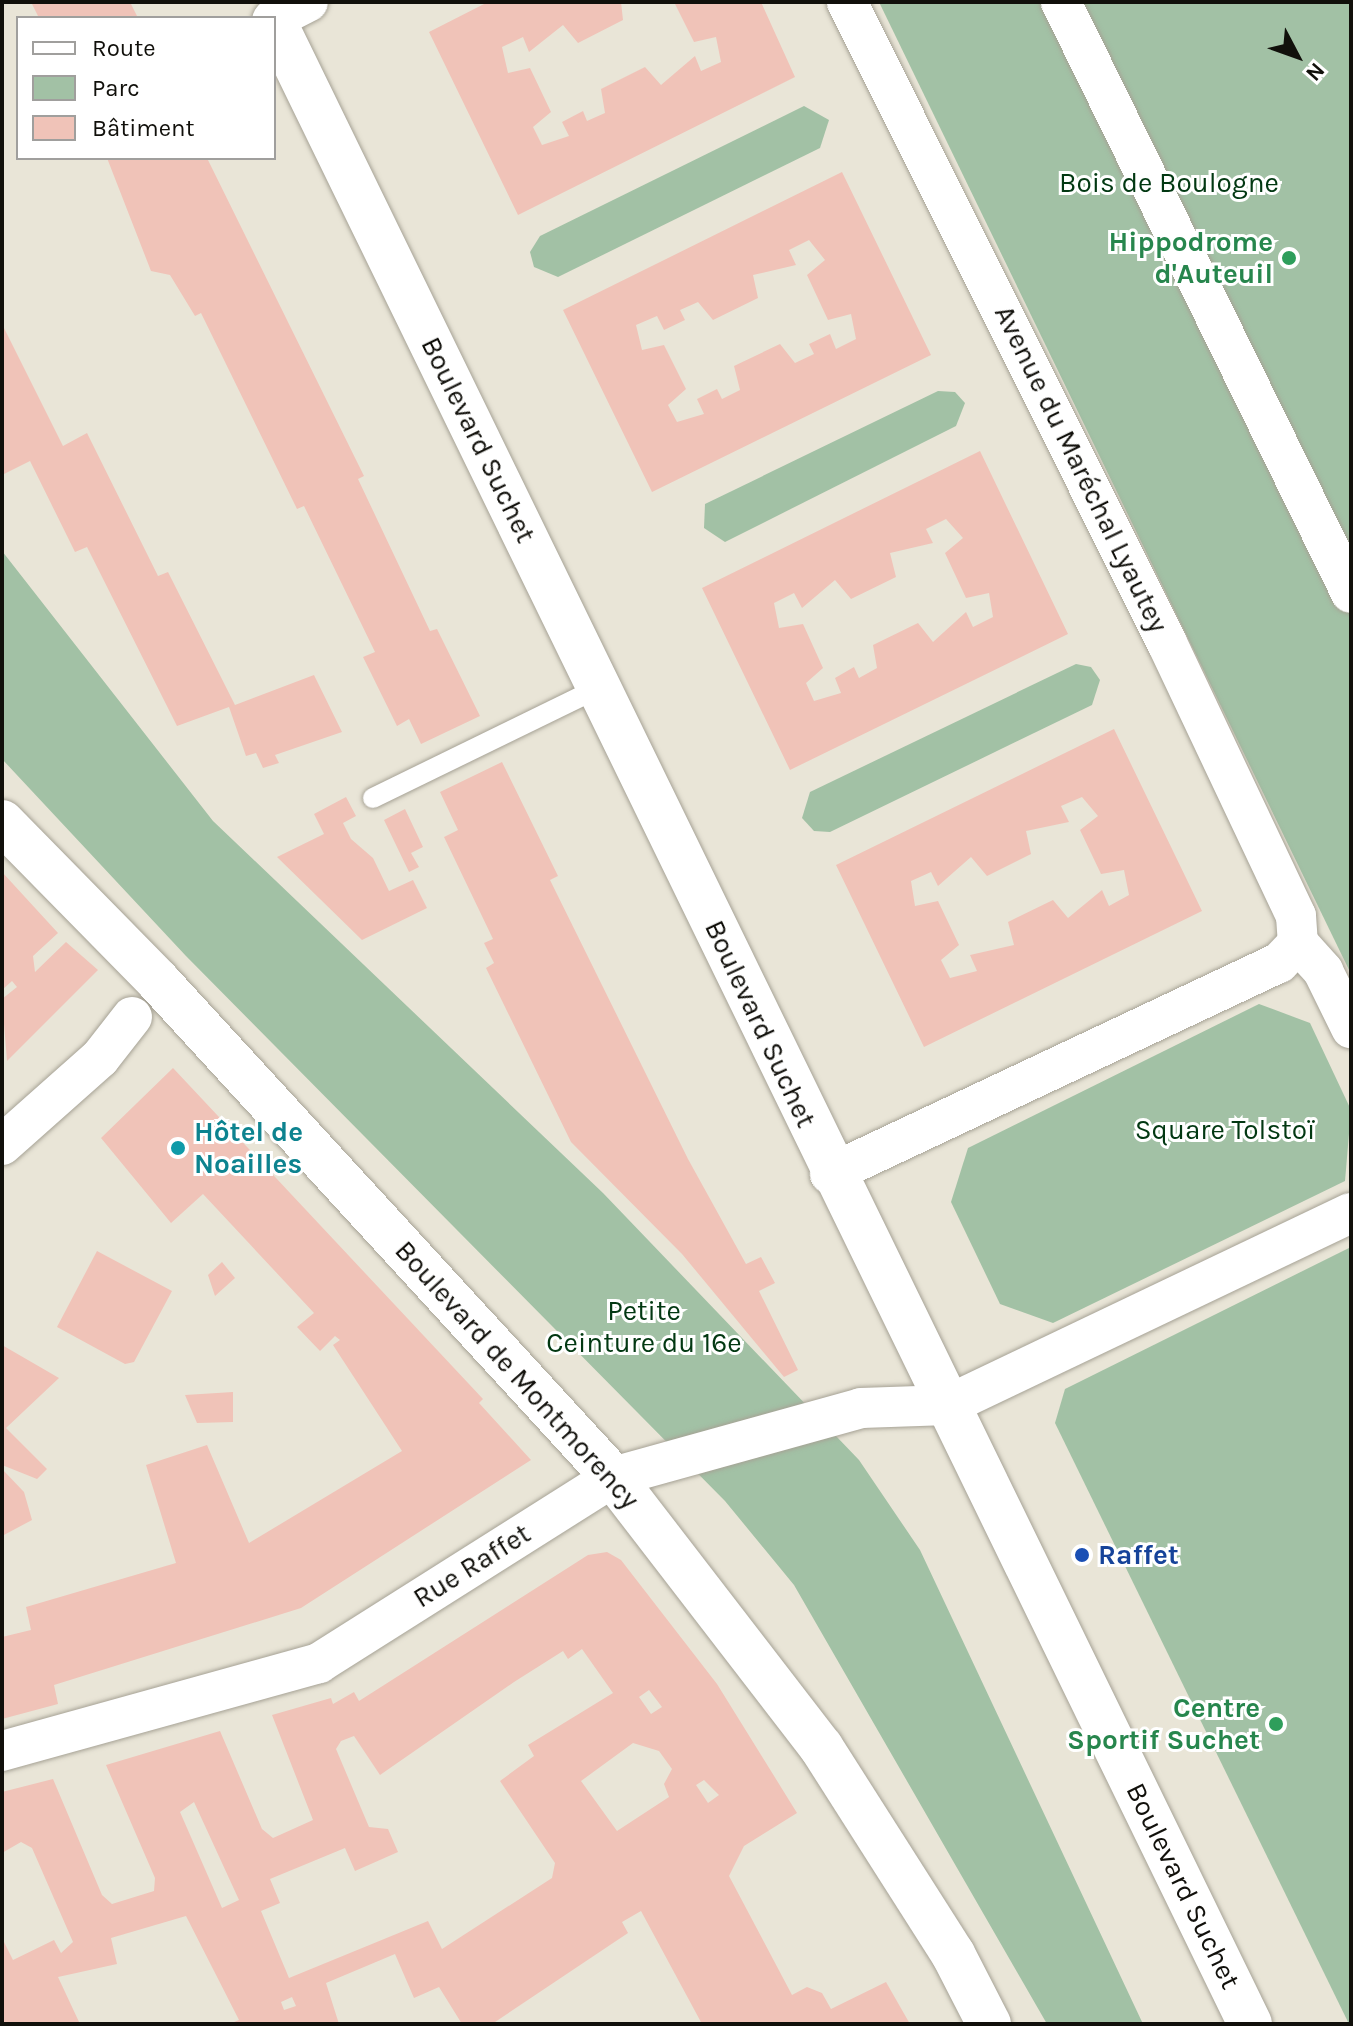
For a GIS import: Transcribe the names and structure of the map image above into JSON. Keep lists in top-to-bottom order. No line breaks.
{"streets":{"main road":["Boulevard Suchet","Boulevard de Montmorency"],"street":["Avenue du Maréchal Lyautey","Rue Raffet"]},"crossings":[["Boulevard Suchet","Rue Raffet"],["Boulevard de Montmorency","Rue Raffet"]],"parks":["Bois de Boulogne","Square Tolstoï","Petite Ceinture du 16e"],"places":["Hippodrome d'Auteuil","Hôtel de Noailles","Raffet","Centre Sportif Suchet"],"legend":["Route","Parc","Bâtiment"],"north":"bottom right"}
